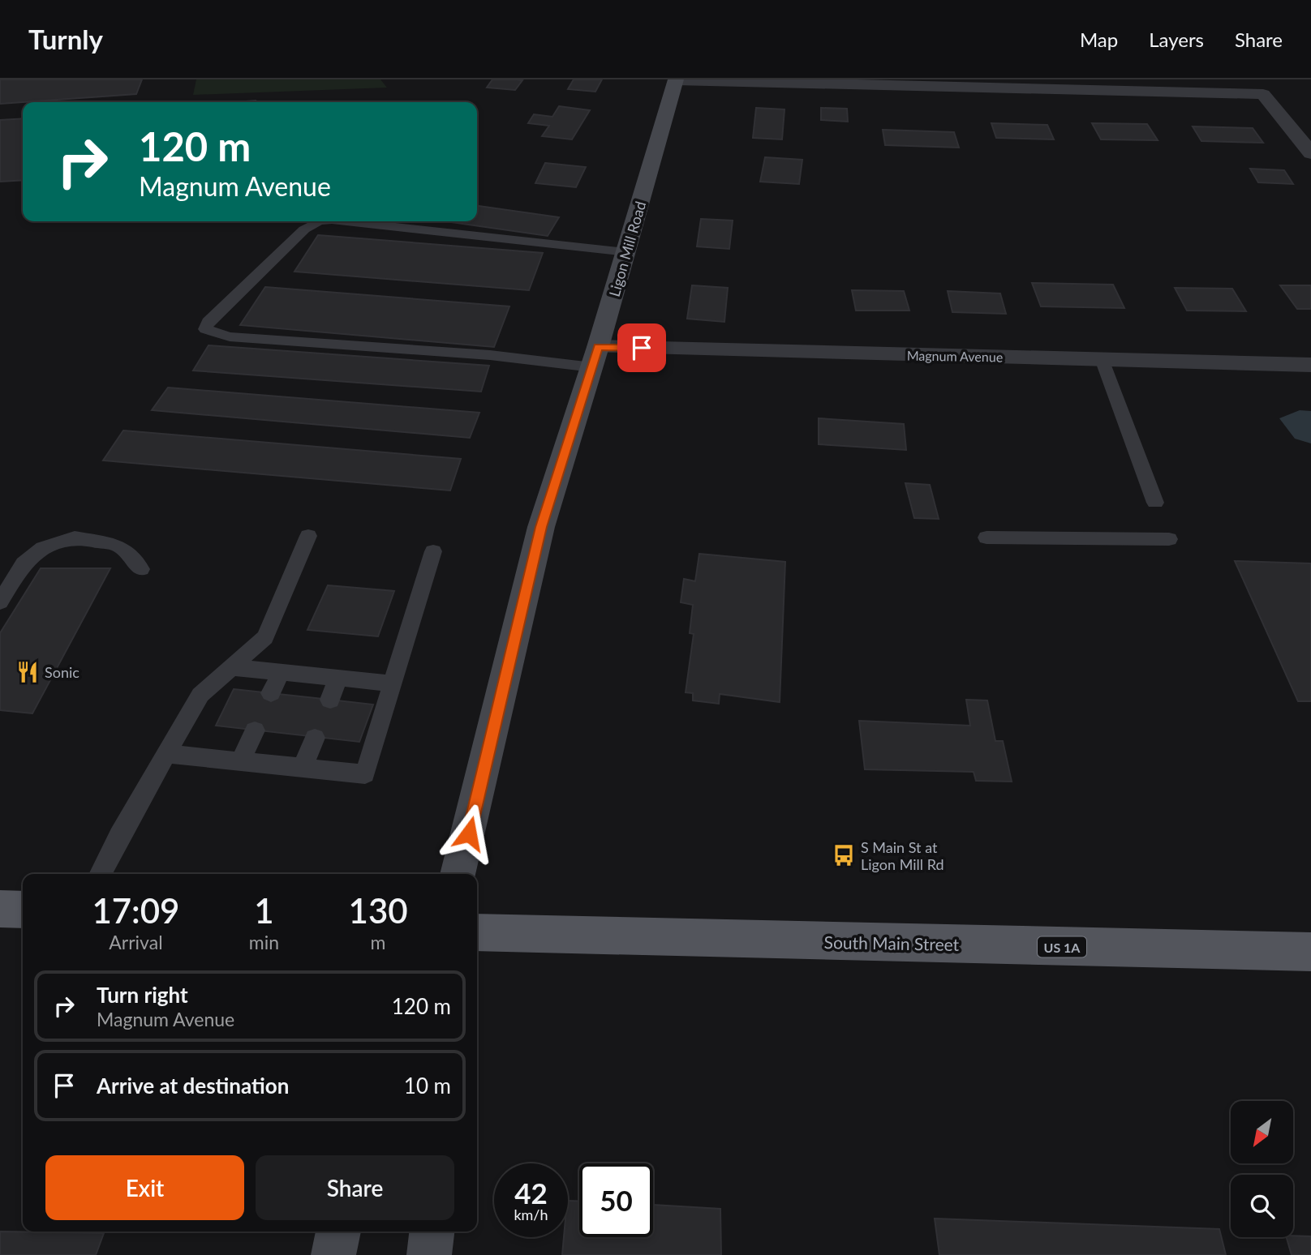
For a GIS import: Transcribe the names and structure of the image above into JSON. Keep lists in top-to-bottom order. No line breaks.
{"streets":{"main road":["Ligon Mill Road","South Main Street","US 1A"],"street":["Magnum Avenue"]},"crossings":[["Ligon Mill Road","Magnum Avenue"]],"places":{"restaurant":["Sonic"],"bus stop":["S Main St at Ligon Mill Rd"]},"north":"bottom left","page":{"header":"Turnly","nav":["Map","Layers","Share"],"turn":["120 m","Magnum Avenue"],"eta":["17:09","Arrival","1","min","130","m"],"list":[{"name":"Turn right","note":"Magnum Avenue","value":"120 m"},{"name":"Arrive at destination","value":"10 m"}],"buttons":["Exit","Share"],"speed":"42 km/h","limit":"50"}}
